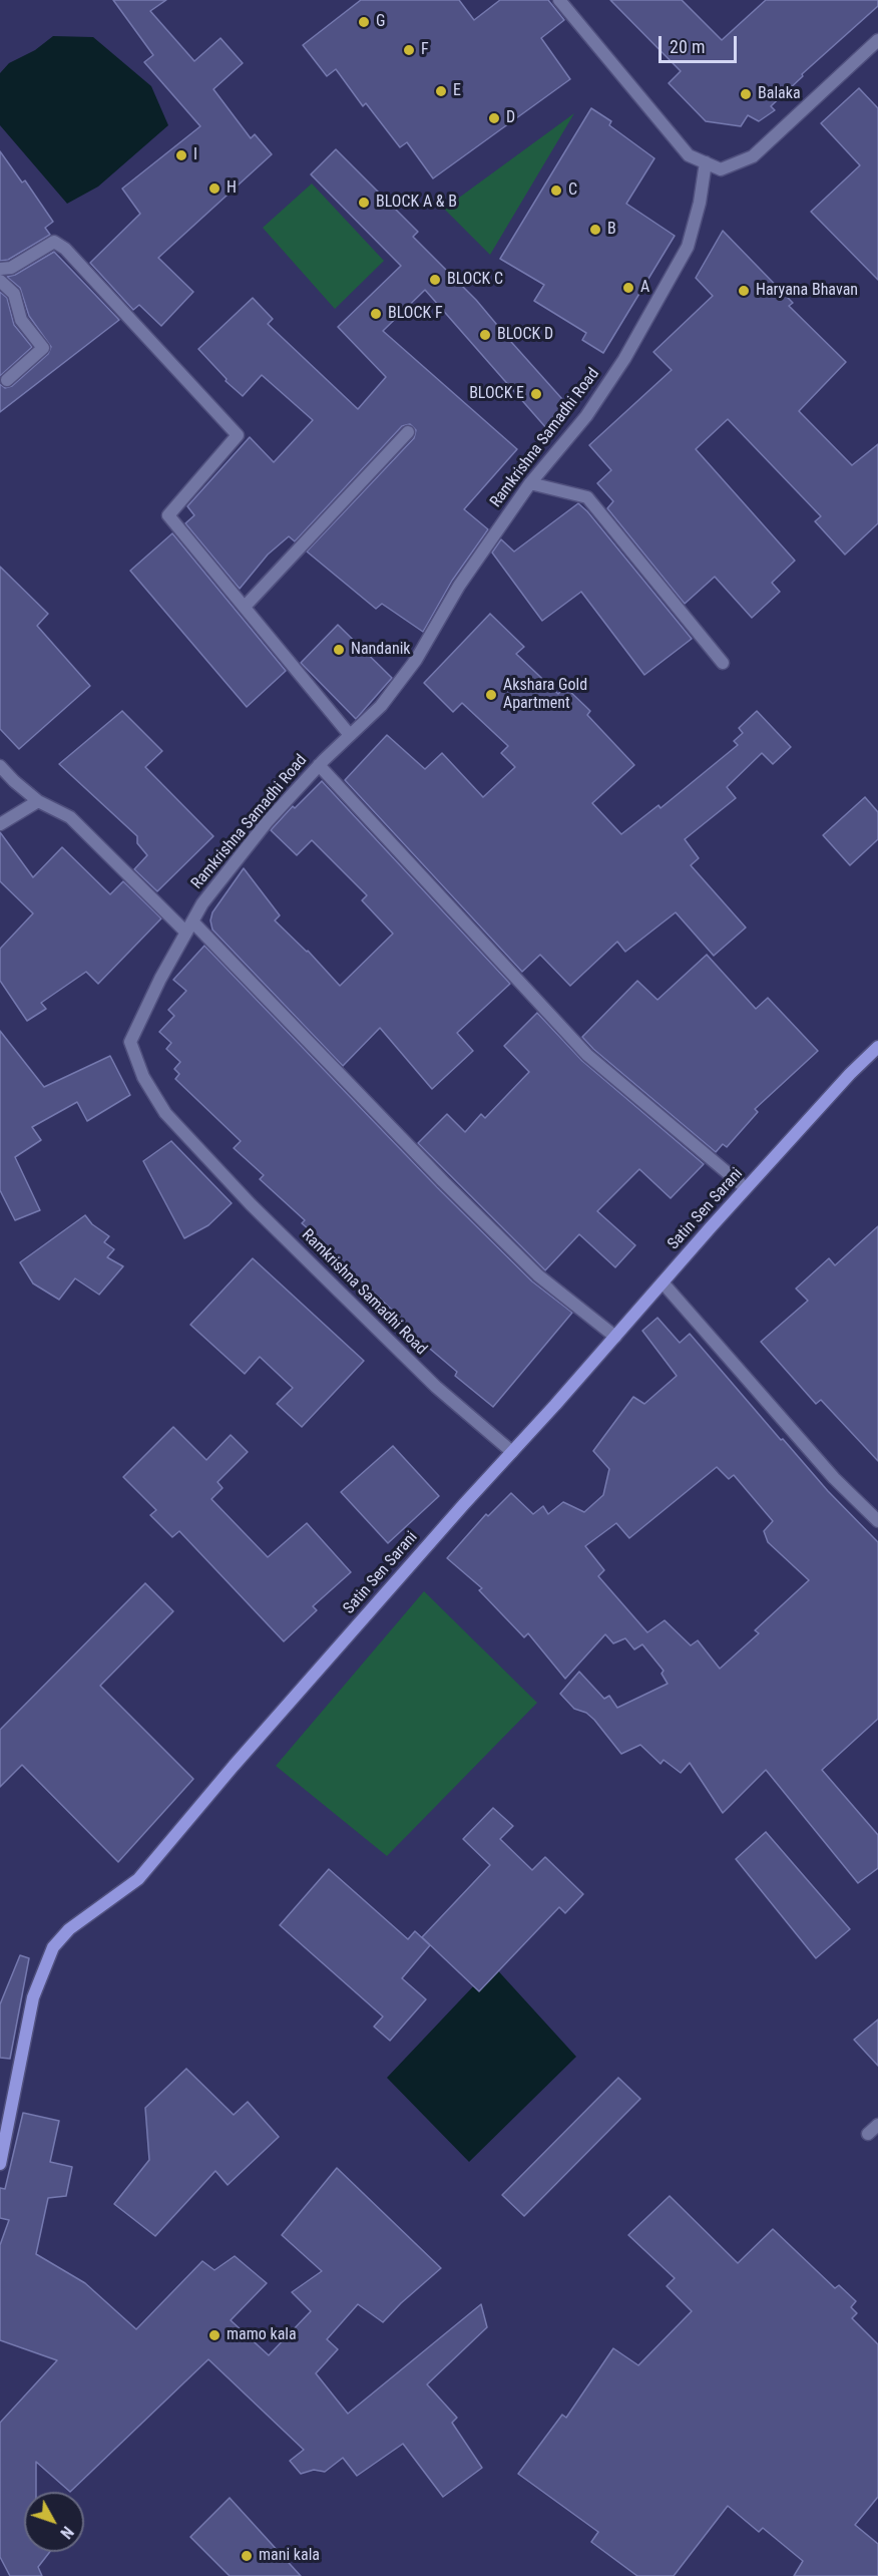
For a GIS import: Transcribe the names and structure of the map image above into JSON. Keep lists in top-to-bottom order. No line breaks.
{"streets":{"main road":["Satin Sen Sarani"],"street":["Ramkrishna Samadhi Road"]},"crossings":[["Ramkrishna Samadhi Road","Satin Sen Sarani"]],"places":["G","F","E","Balaka","D","I","H","C","BLOCK A & B","B","BLOCK C","A","Haryana Bhavan","BLOCK F","BLOCK D","BLOCK E","Nandanik","Akshara Gold Apartment","mamo kala","mani kala"],"scale_bar":"20 m","north":"bottom right"}
